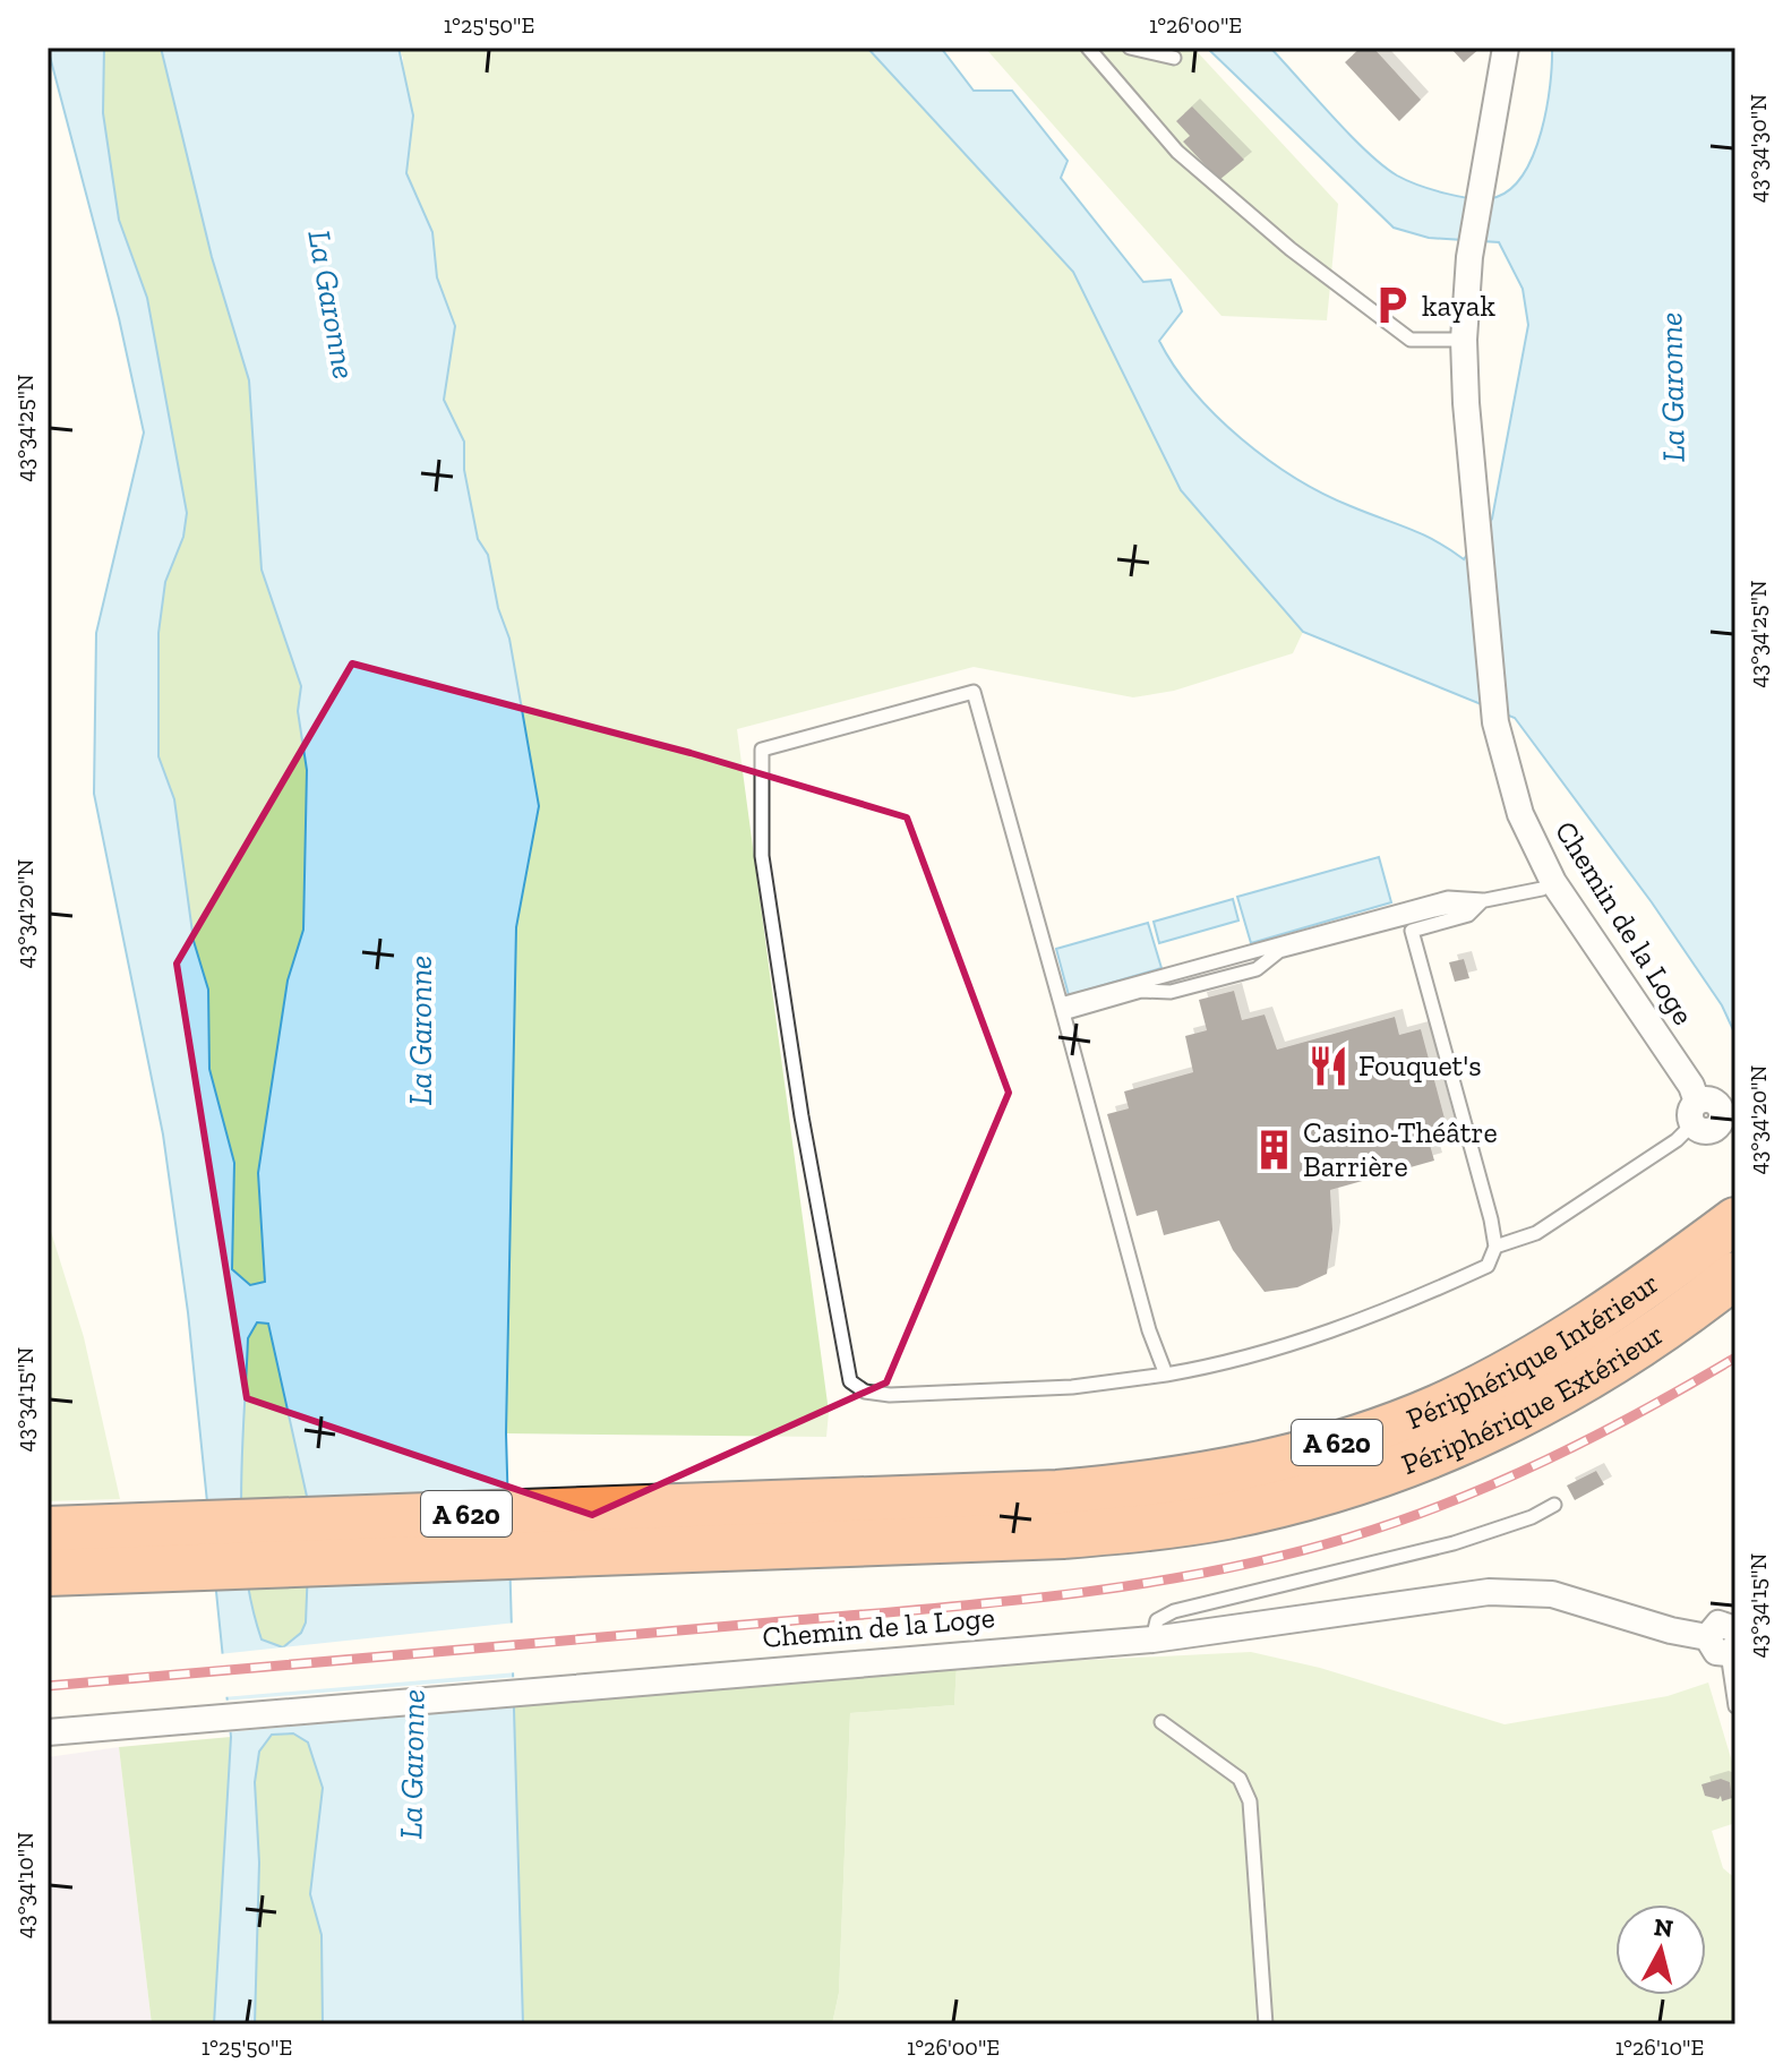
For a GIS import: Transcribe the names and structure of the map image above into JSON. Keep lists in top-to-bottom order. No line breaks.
{"streets":{"highway":["Périphérique Intérieur","Périphérique Extérieur","A 620"],"street":["Chemin de la Loge"]},"crossings":[["Périphérique Intérieur","Périphérique Extérieur"],["Périphérique Intérieur","A 620"],["Périphérique Extérieur","A 620"]],"water":["La Garonne"],"places":{"parking":["kayak"],"restaurant":["Fouquet's"],"building":["Casino-Théâtre Barrière"]},"north":"top","coordinates":["1°25'50\"E","1°26'00\"E","43°34'30\"N","43°34'25\"N","43°34'20\"N","43°34'15\"N","43°34'10\"N","1°26'10\"E"]}
